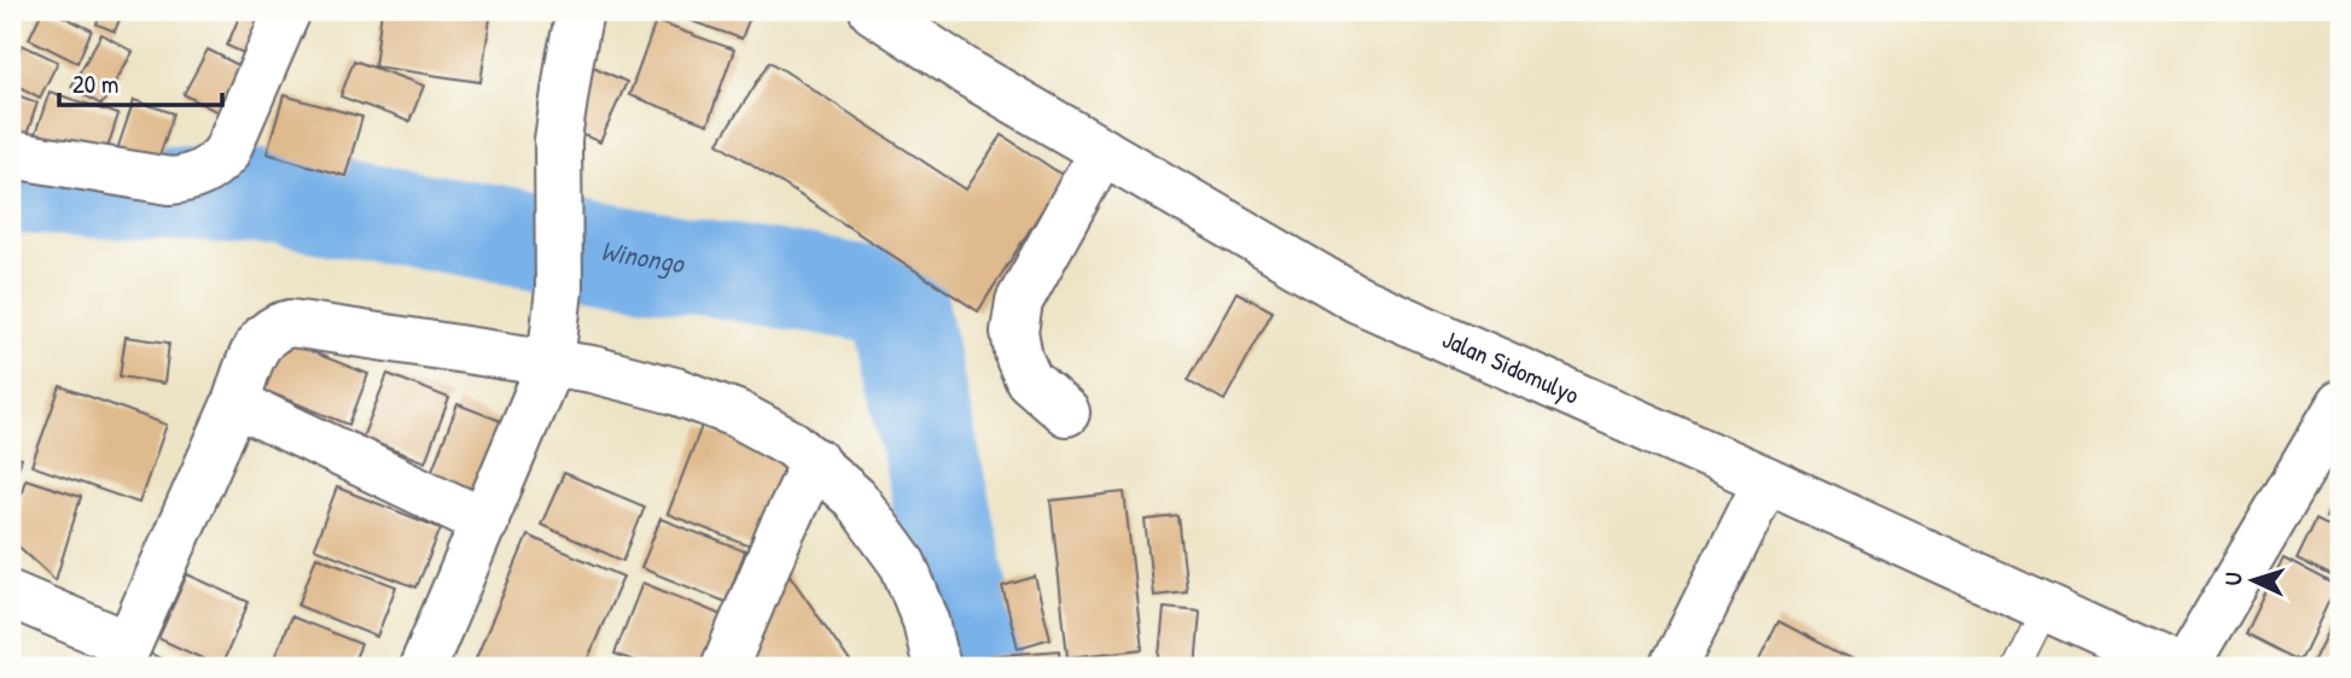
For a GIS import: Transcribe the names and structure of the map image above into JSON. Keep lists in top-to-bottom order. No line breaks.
{"streets":{"street":["Jalan Sidomulyo"]},"water":["Winongo"],"scale_bar":"20 m","north":"left"}
